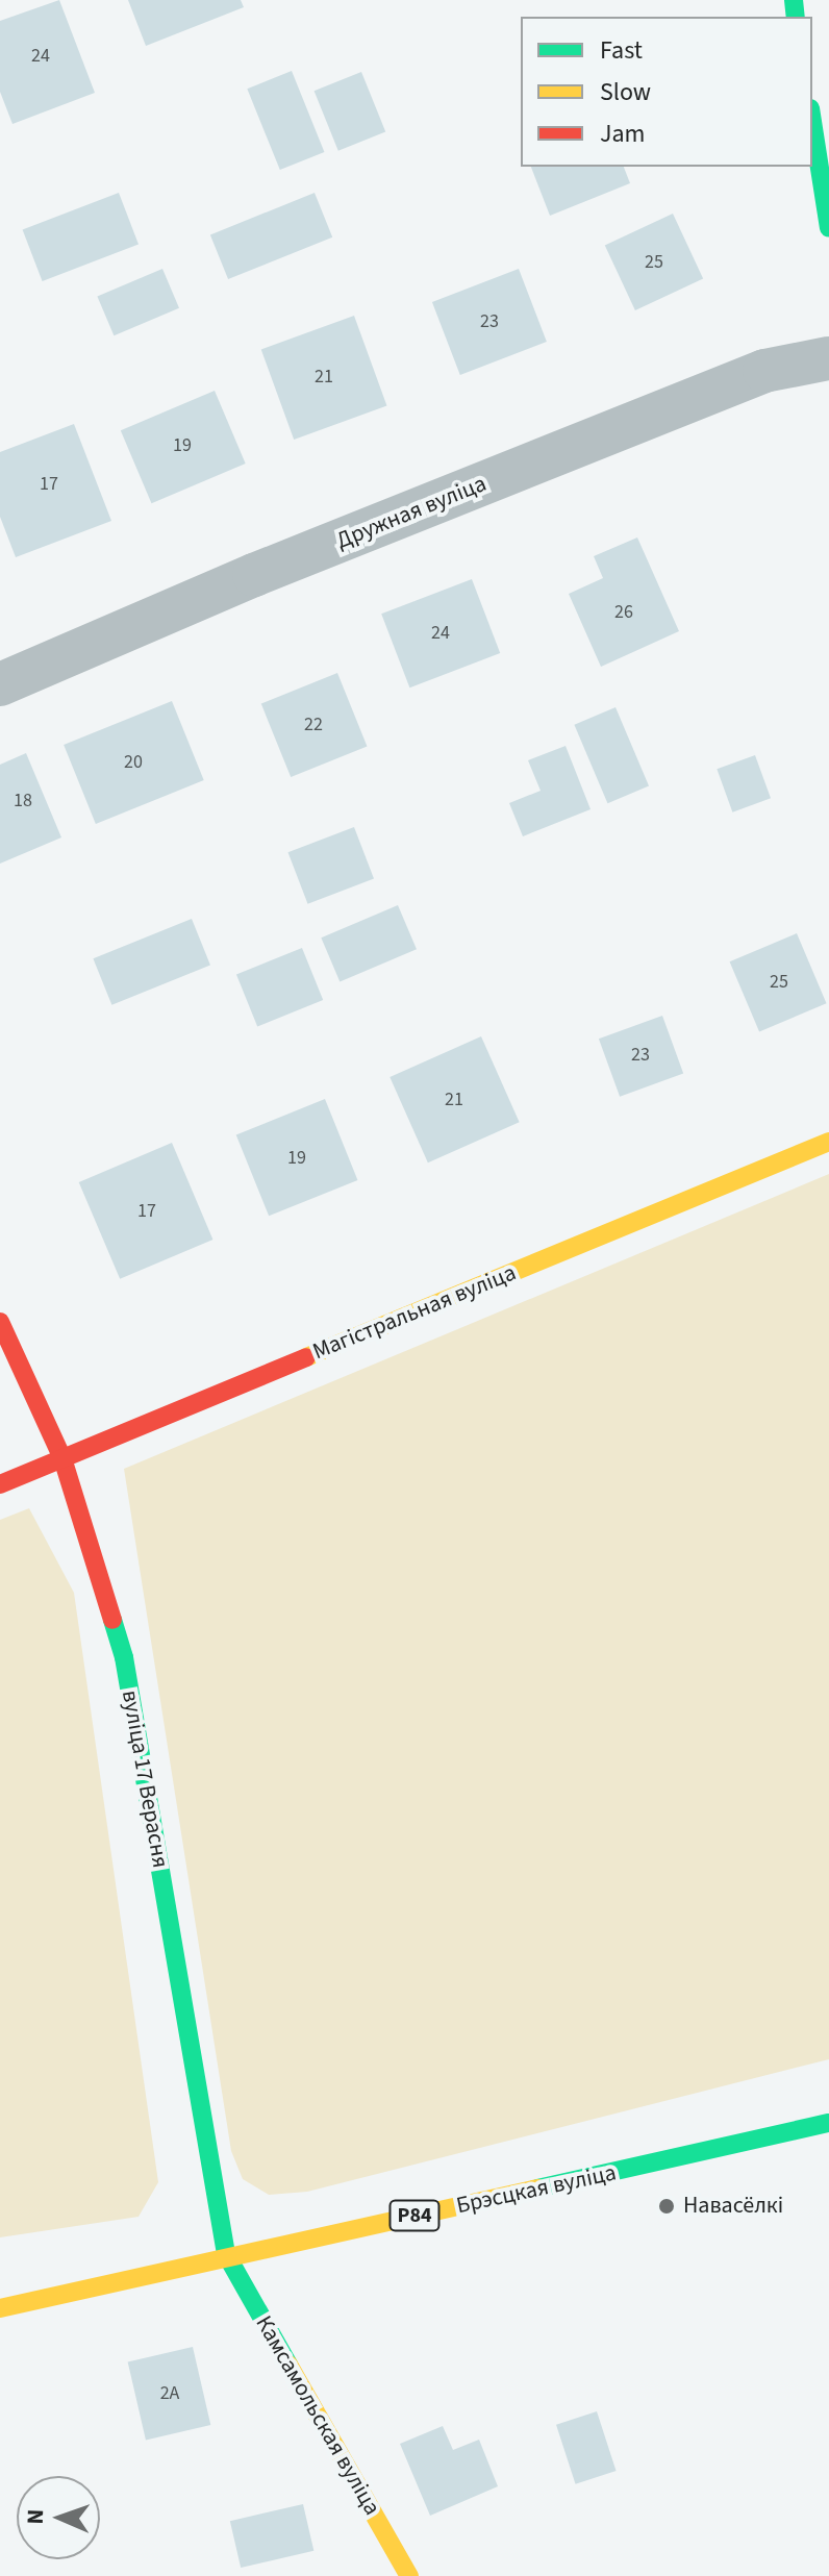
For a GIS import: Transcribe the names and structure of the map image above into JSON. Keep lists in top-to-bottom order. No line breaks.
{"streets":{"street":["Дружная вуліца","Магістральная вуліца","вуліца 17 Верасня","Брэсцкая вуліца","Р84","Камсамольская вуліца"]},"crossings":[["Магістральная вуліца","вуліца 17 Верасня"],["вуліца 17 Верасня","Брэсцкая вуліца"],["вуліца 17 Верасня","Камсамольская вуліца"],["Брэсцкая вуліца","Камсамольская вуліца"]],"places":["Навасёлкі"],"house_numbers":["24","25","23","21","19","17","26","24","22","20","18","25","23","21","19","17","2А"],"legend":["Fast","Slow","Jam"],"north":"left"}
